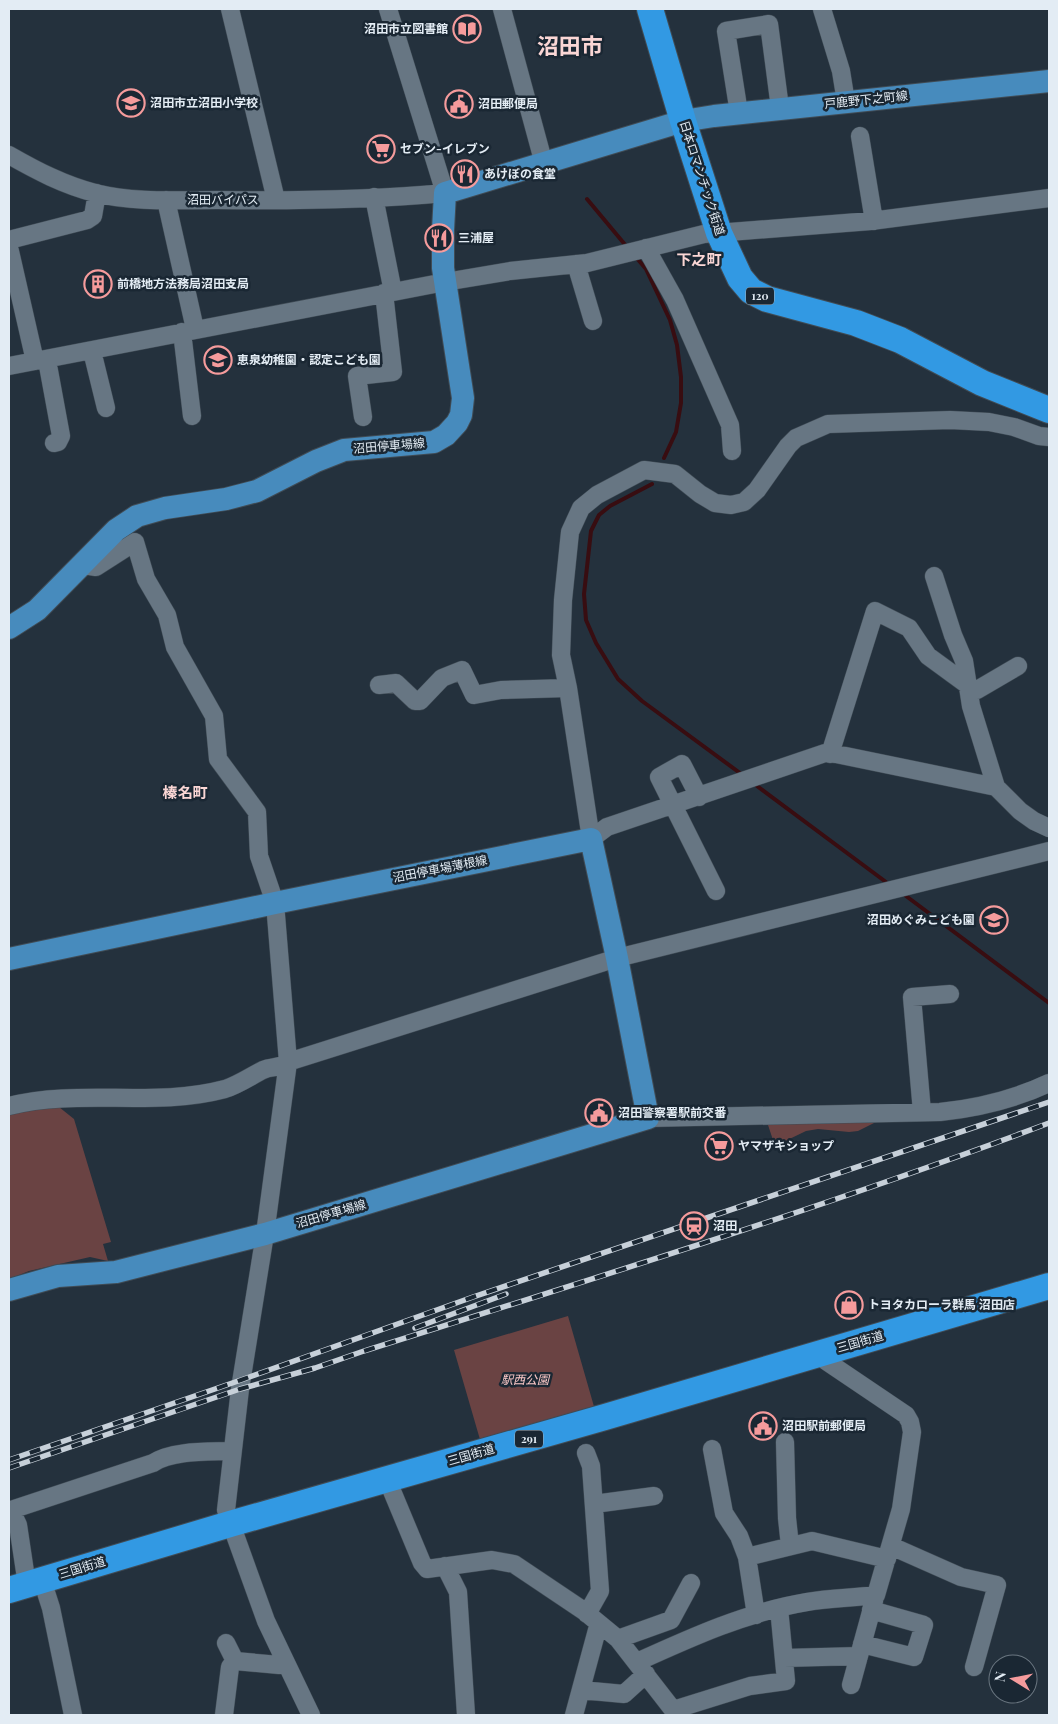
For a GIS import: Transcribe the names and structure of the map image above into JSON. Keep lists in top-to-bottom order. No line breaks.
{"streets":{"highway":["日本ロマンチック街道","120","三国街道","291"],"main road":["戸鹿野下之町線","沼田停車場線","沼田停車場薄根線"],"street":["沼田バイパス"]},"crossings":[["戸鹿野下之町線","日本ロマンチック街道"],["沼田バイパス","沼田停車場線"]],"districts":["沼田市","下之町","榛名町"],"parks":["駅西公園"],"places":{"library":["沼田市立図書館"],"school or university":["沼田市立沼田小学校","恵泉幼稚園・認定こども園","沼田めぐみこども園"],"public building":["沼田郵便局","沼田警察署駅前交番","沼田駅前郵便局"],"supermarket":["セブン-イレブン","ヤマザキショップ"],"restaurant":["あけぼの食堂","三浦屋"],"building":["前橋地方法務局沼田支局"],"station":["沼田"],"shop":["トヨタカローラ群馬 沼田店"]},"north":"left"}
